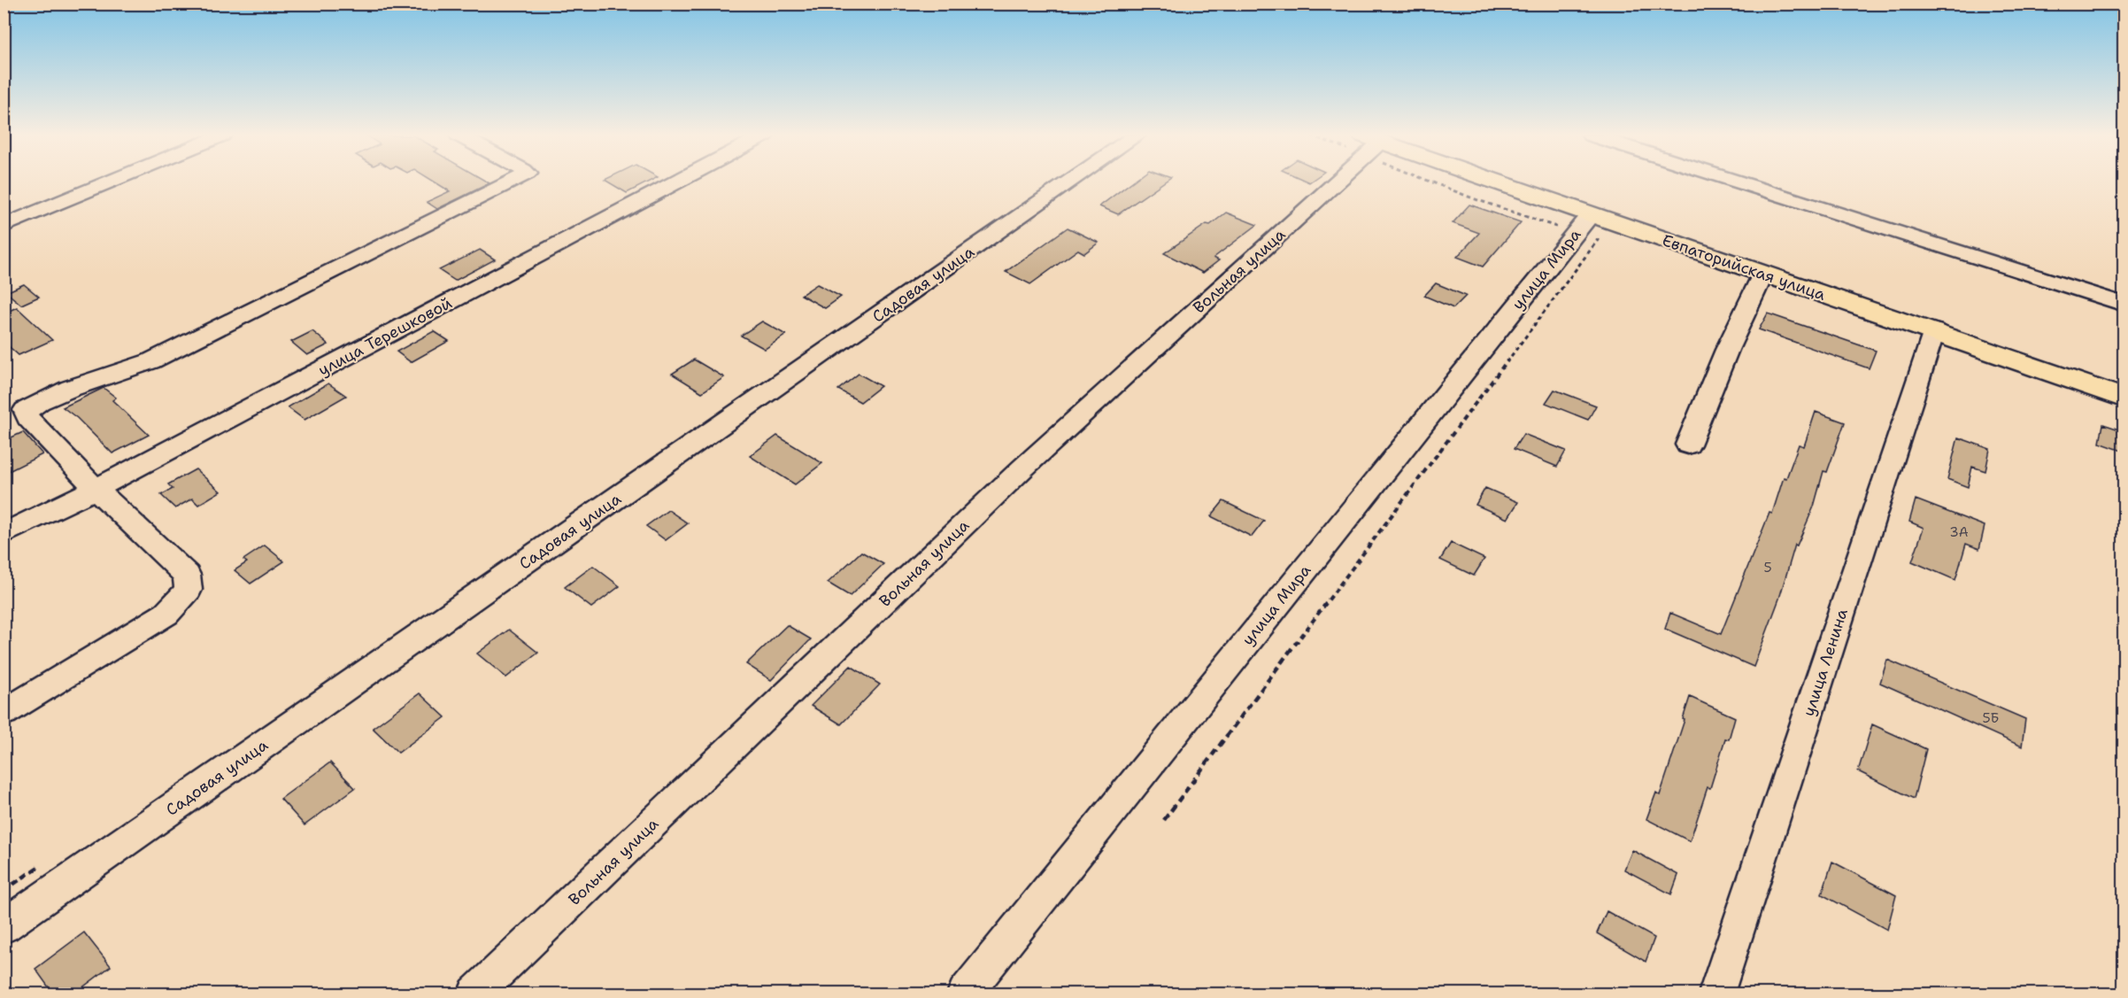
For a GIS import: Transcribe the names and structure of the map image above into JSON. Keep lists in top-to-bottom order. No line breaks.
{"streets":{"main road":["Евпаторийская улица"],"street":["улица Мира","Вольная улица","Садовая улица","улица Терешковой","улица Ленина"]},"crossings":[["Евпаторийская улица","улица Мира"],["Евпаторийская улица","улица Ленина"]],"house_numbers":["3А","5","5Б"]}
